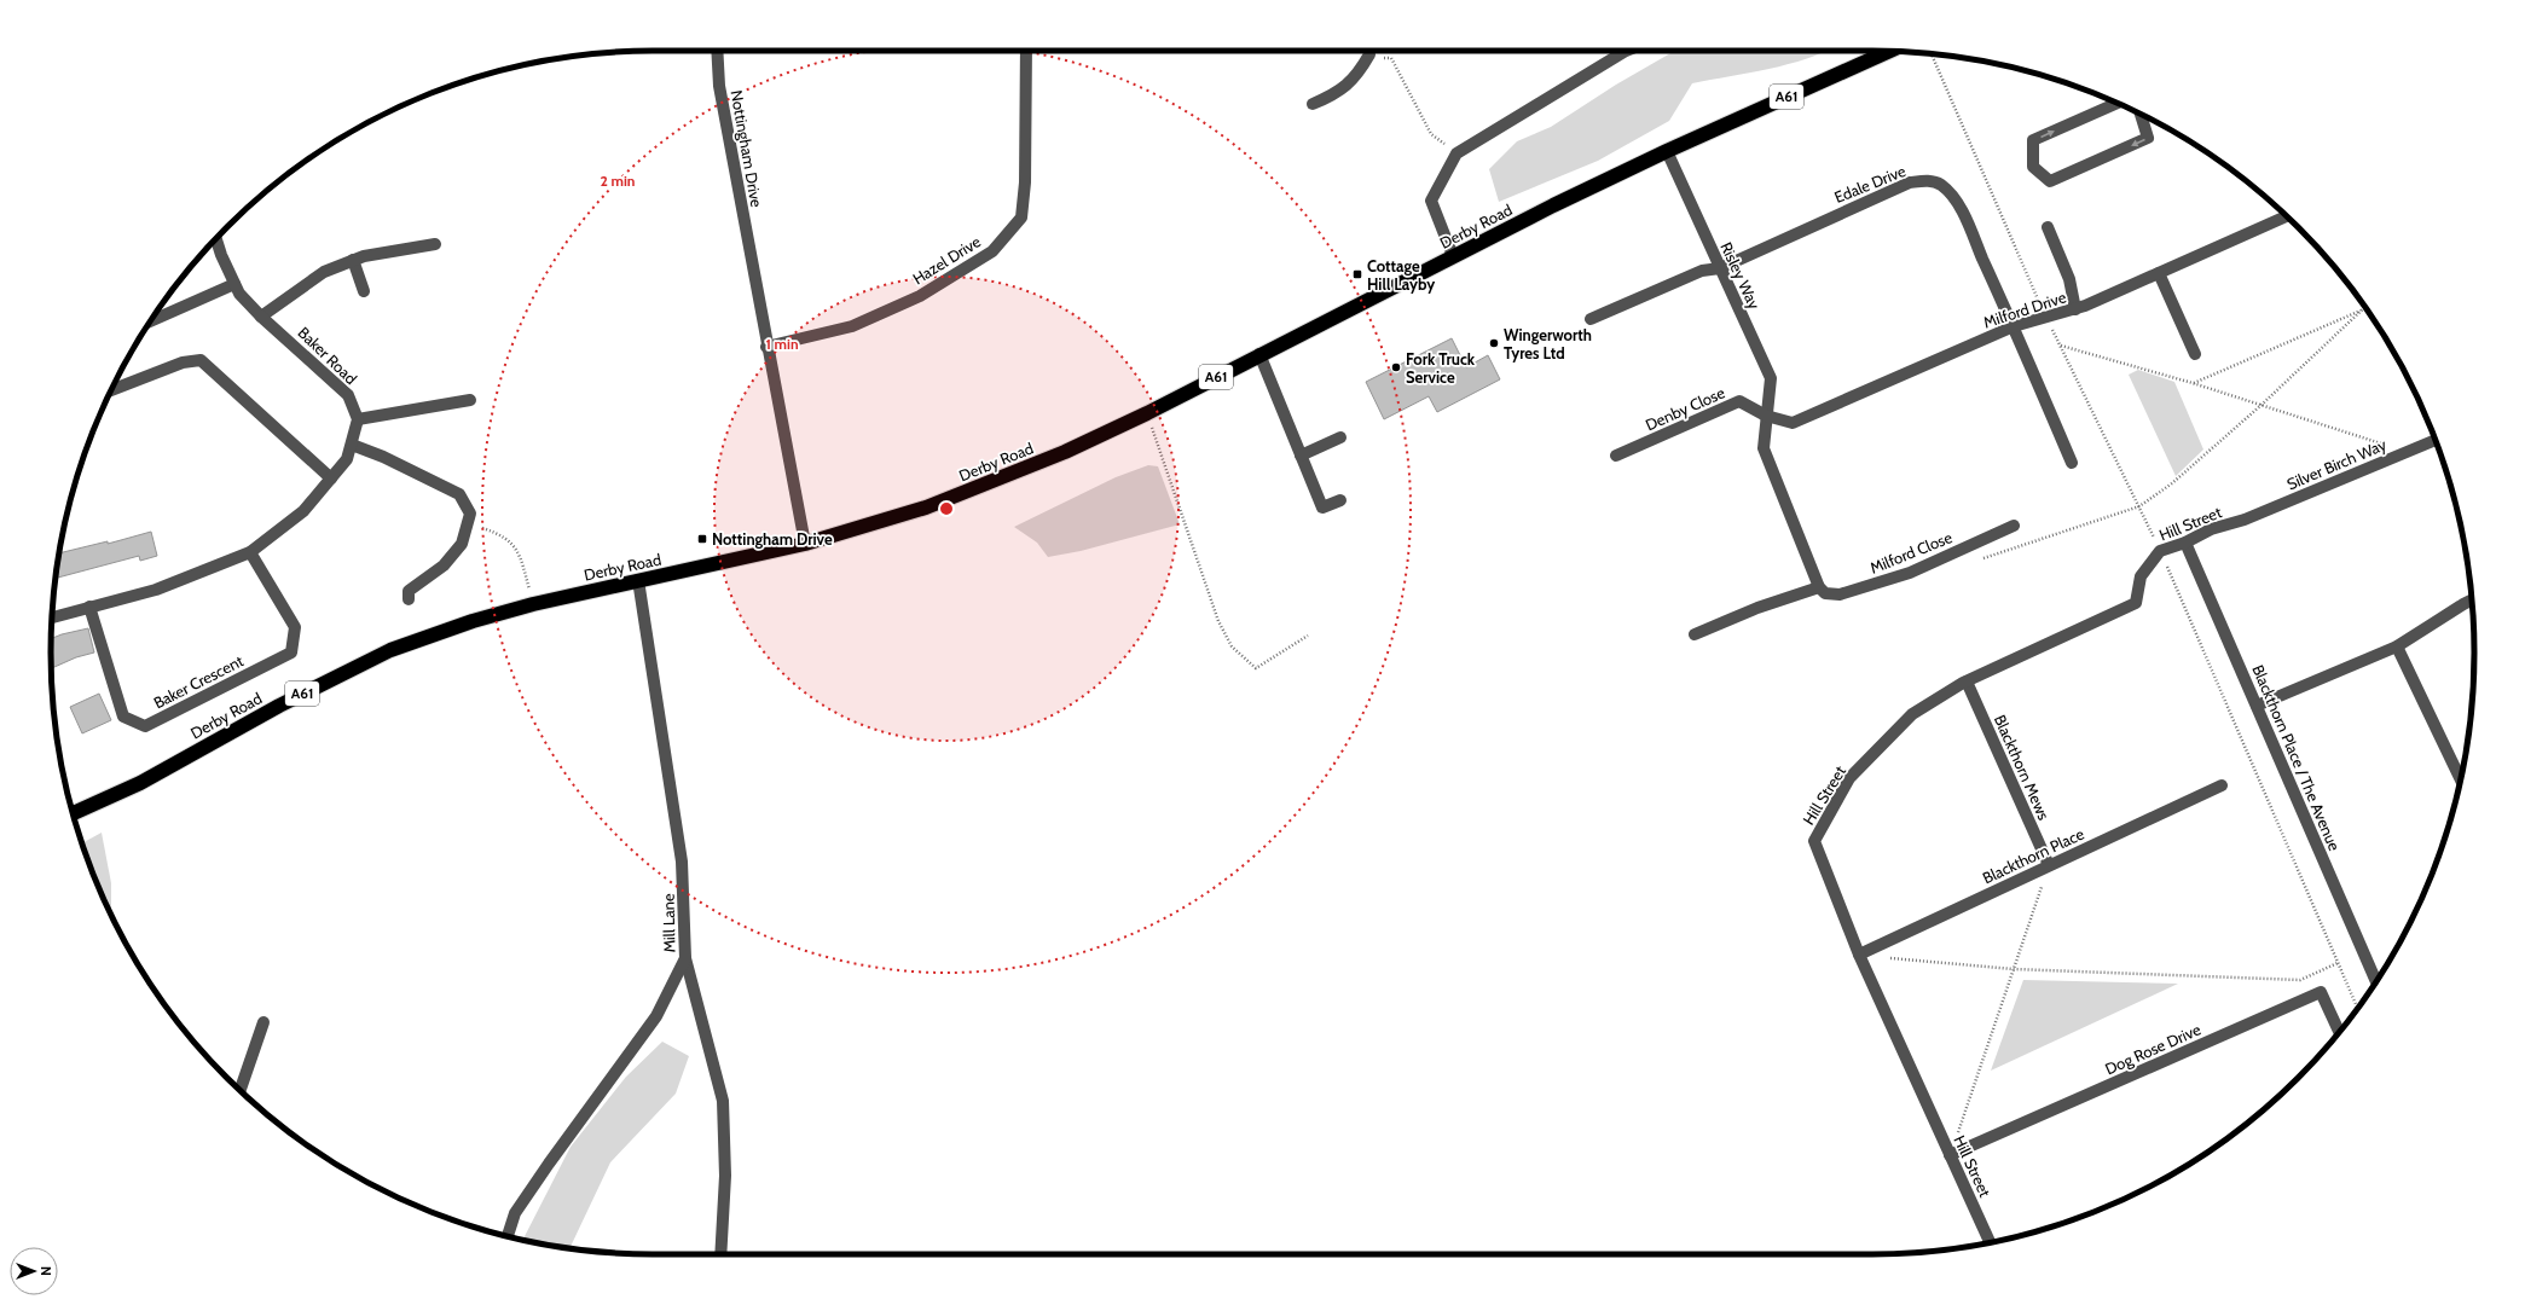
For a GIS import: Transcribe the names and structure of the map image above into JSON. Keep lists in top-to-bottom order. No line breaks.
{"streets":{"highway":["A61","Derby Road"],"street":["Nottingham Drive","Edale Drive","Hazel Drive","Risley Way","Milford Drive","Baker Road","Denby Close","Silver Birch Way","Hill Street","Milford Close","Baker Crescent","Blackthorn Place / The Avenue","Blackthorn Mews","Blackthorn Place","Mill Lane","Dog Rose Drive"]},"crossings":[["Nottingham Drive","Derby Road"],["Nottingham Drive","Hazel Drive"],["Edale Drive","Risley Way"],["Edale Drive","Milford Drive"],["Derby Road","Risley Way"],["Derby Road","Mill Lane"],["Risley Way","Milford Drive"],["Risley Way","Denby Close"],["Milford Drive","Denby Close"],["Silver Birch Way","Hill Street"],["Hill Street","Blackthorn Place / The Avenue"],["Hill Street","Blackthorn Mews"],["Hill Street","Blackthorn Place"],["Hill Street","Dog Rose Drive"],["Blackthorn Mews","Blackthorn Place"]],"places":{"transit":["Cottage Hill Layby","Nottingham Drive"],"other":["Wingerworth Tyres Ltd","Fork Truck Service"]},"north":"right","rings":["2 min","1 min"]}
